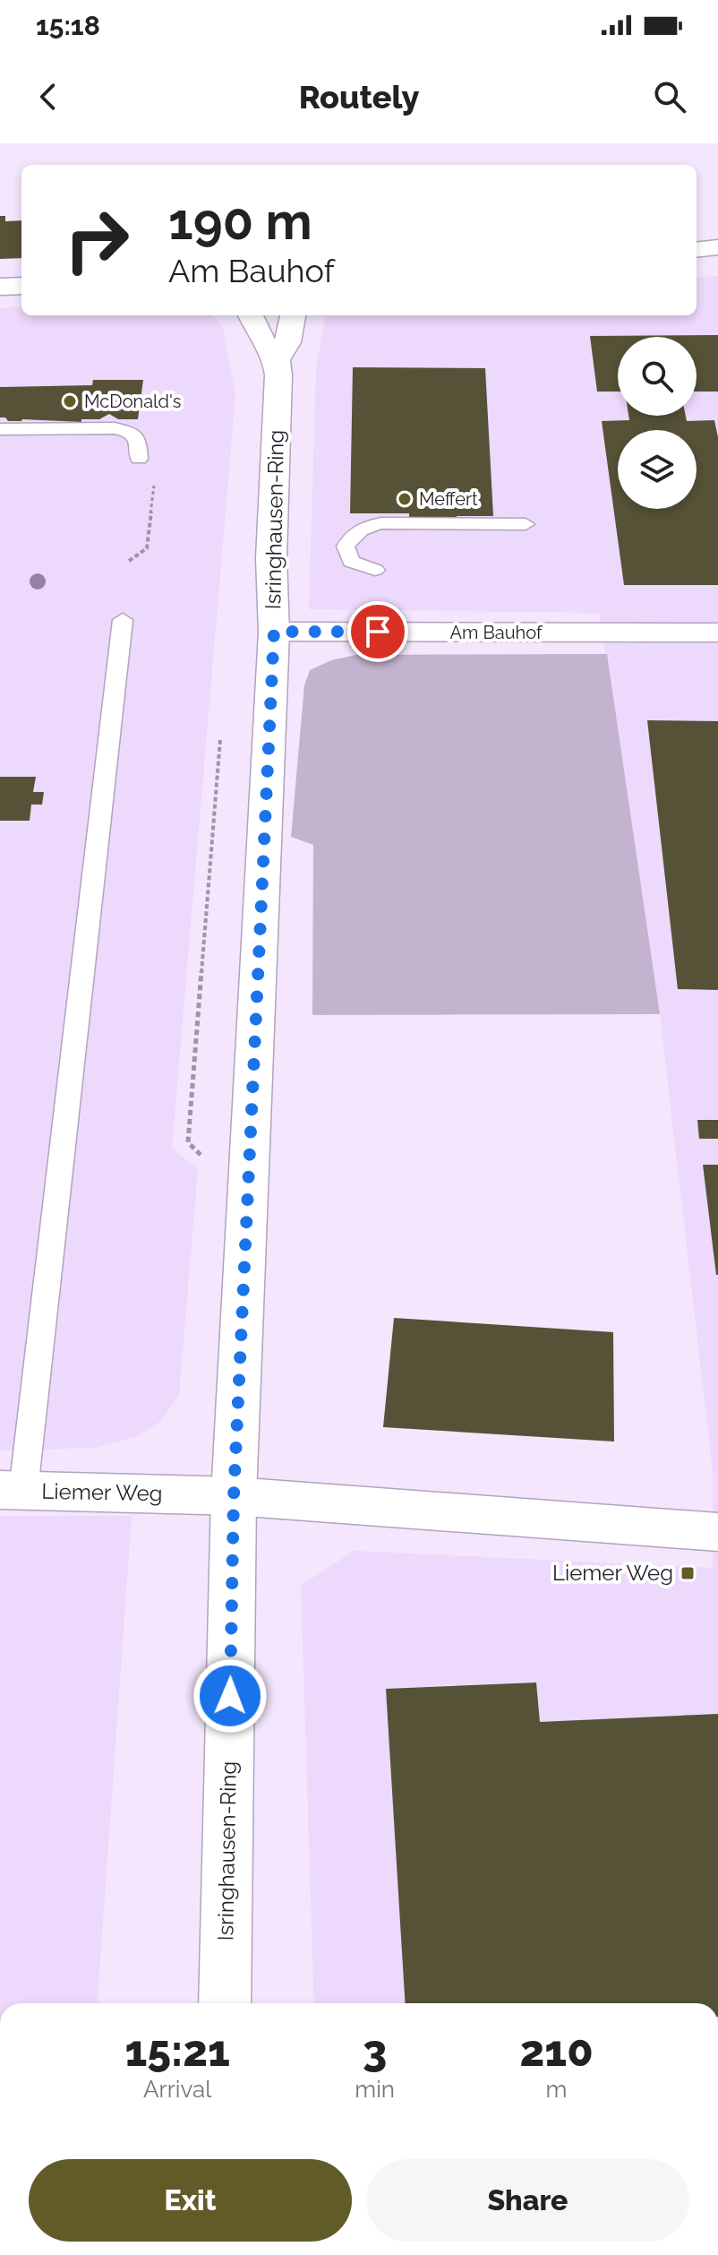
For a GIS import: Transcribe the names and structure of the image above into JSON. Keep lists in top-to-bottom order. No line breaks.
{"streets":{"street":["Isringhausen-Ring","Am Bauhof","Liemer Weg"]},"crossings":[["Isringhausen-Ring","Am Bauhof"],["Isringhausen-Ring","Liemer Weg"]],"places":{"other":["McDonald's","Meffert"],"transit":["Liemer Weg"]},"page":{"status":"15:18","header":"Routely","turn":["190 m","Am Bauhof"],"eta":["15:21","Arrival","3","min","210","m"],"buttons":["Exit","Share"]}}
